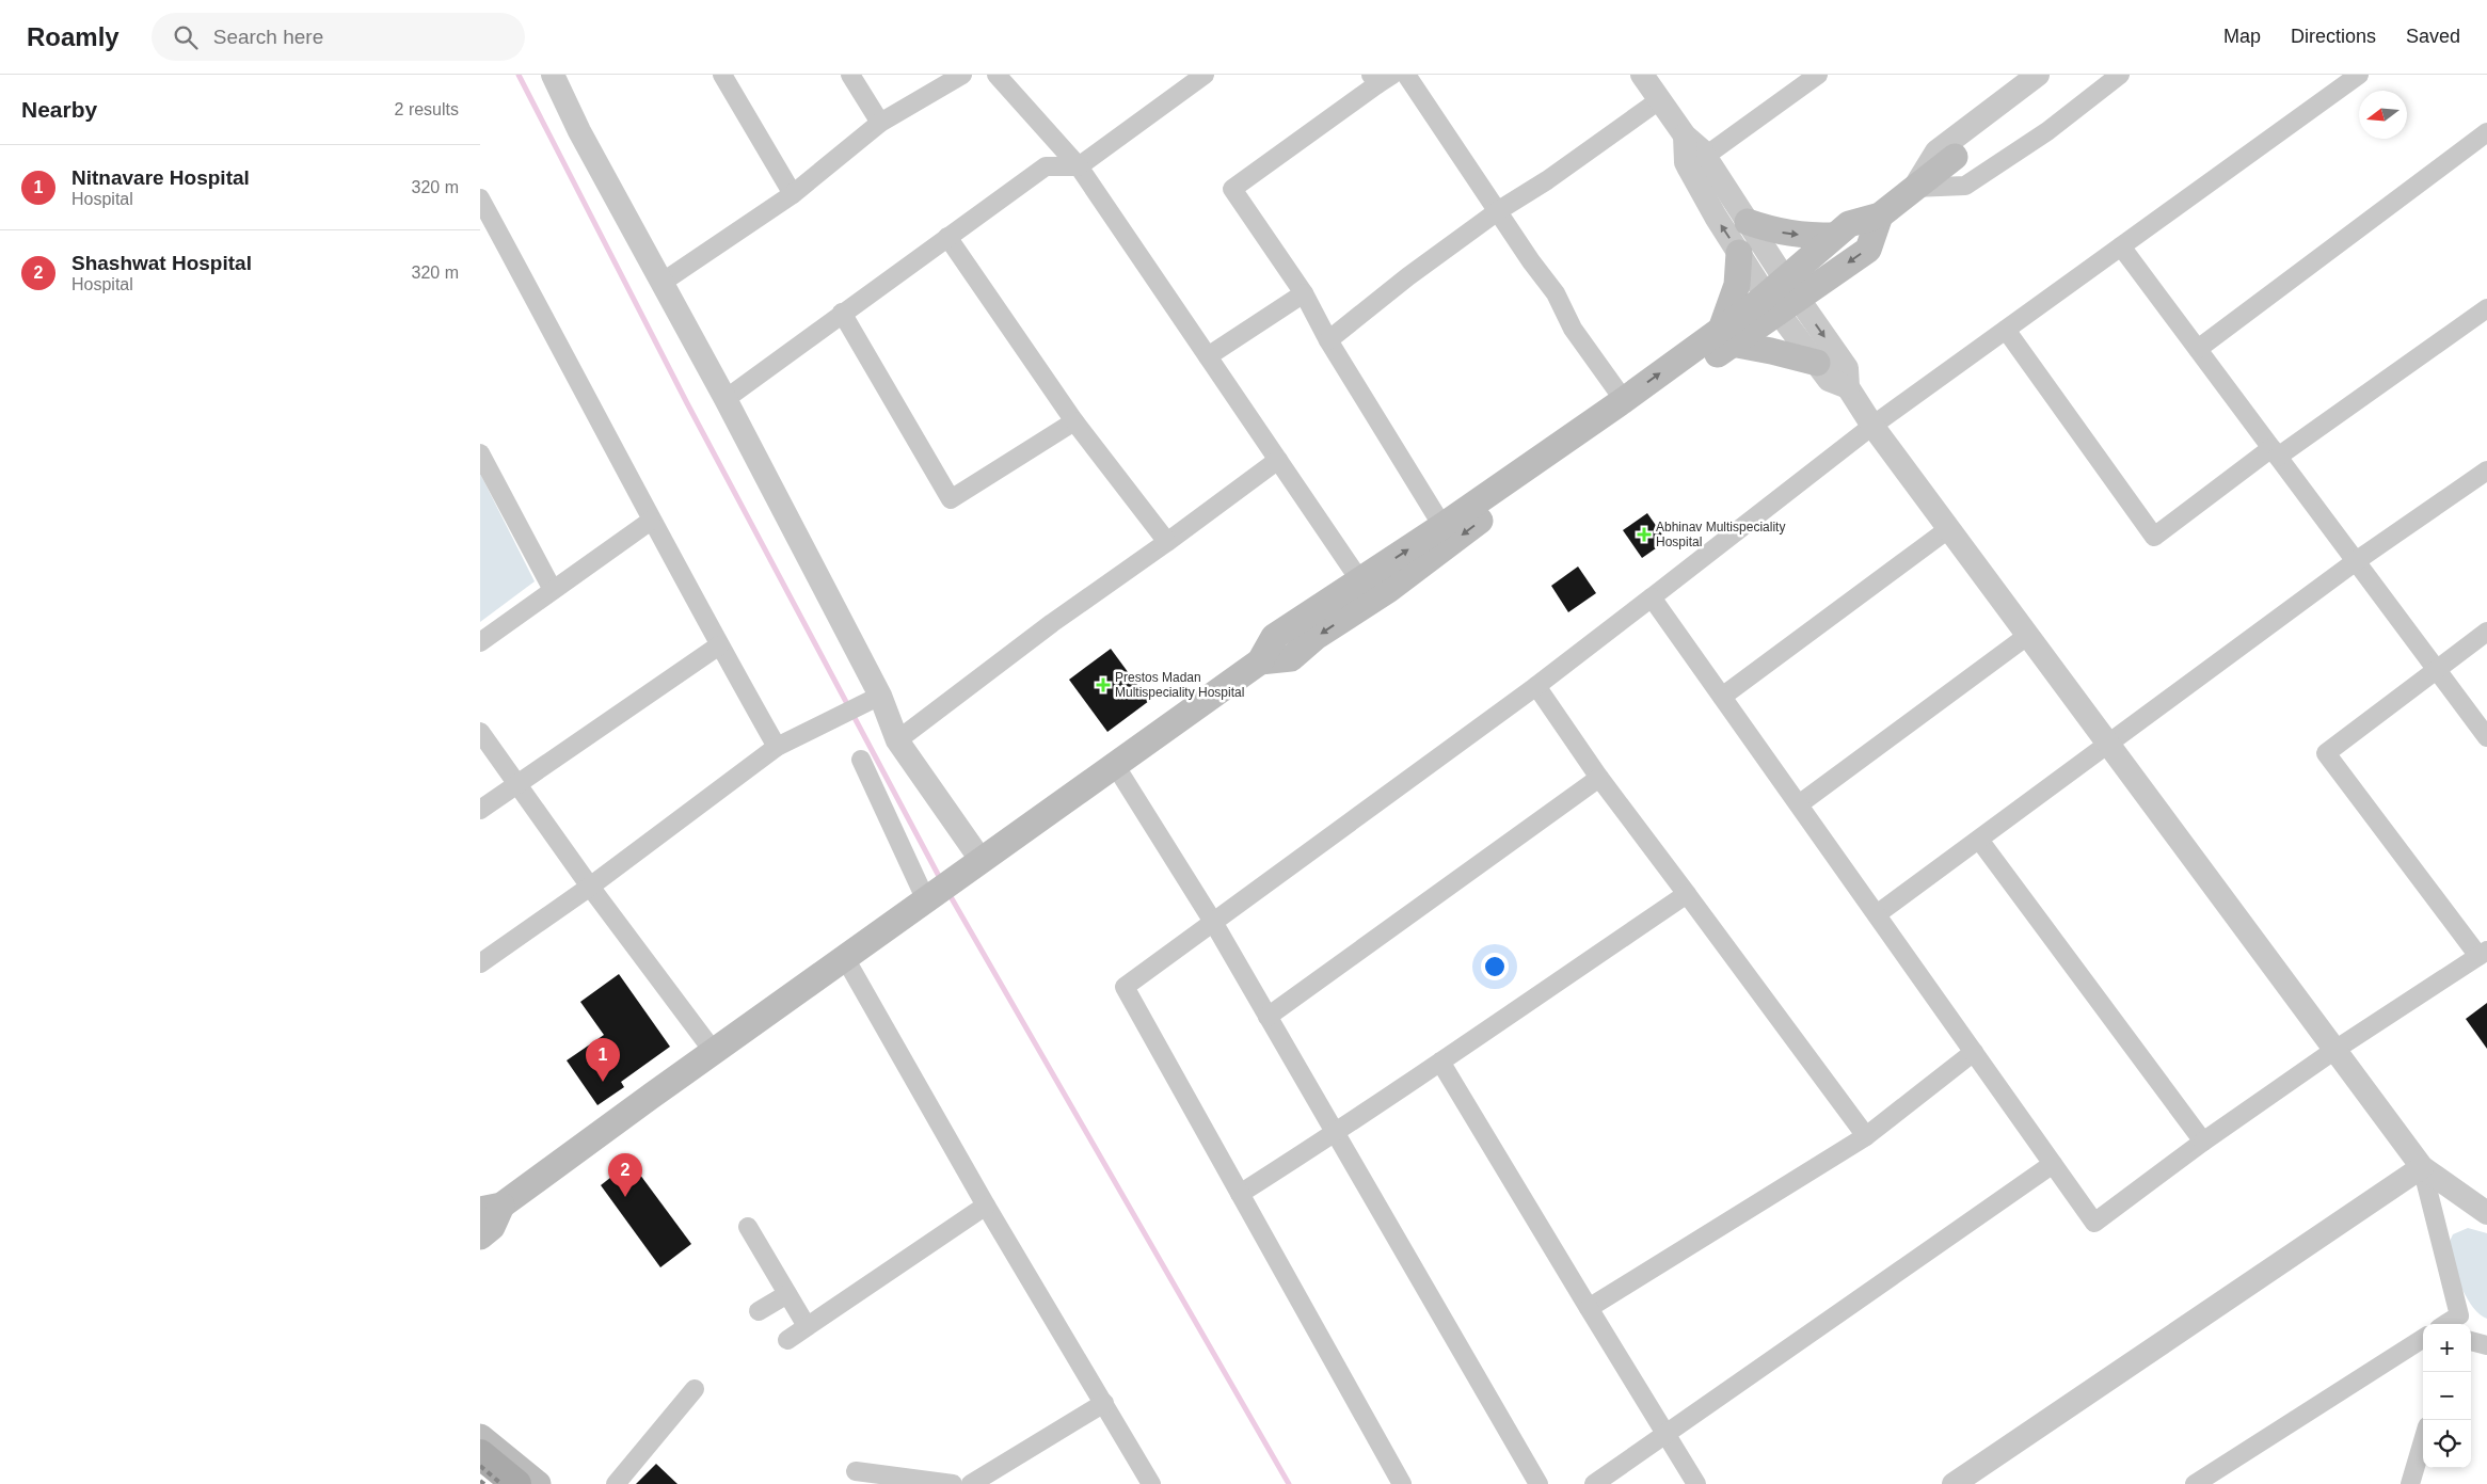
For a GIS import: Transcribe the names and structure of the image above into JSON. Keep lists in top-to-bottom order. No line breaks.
{"places":{"health":["Abhinav Multispeciality Hospital","Prestos Madan Multispeciality Hospital"]},"north":"left","page":{"header":"Roamly","search":"Search here","nav":["Map","Directions","Saved"],"heading":["Nearby","2 results"],"list":[{"mark":"1","name":"Nitnavare Hospital","note":"Hospital","value":"320 m"},{"mark":"2","name":"Shashwat Hospital","note":"Hospital","value":"320 m"}],"pins":["1","2"],"map_buttons":["+","−"]}}
